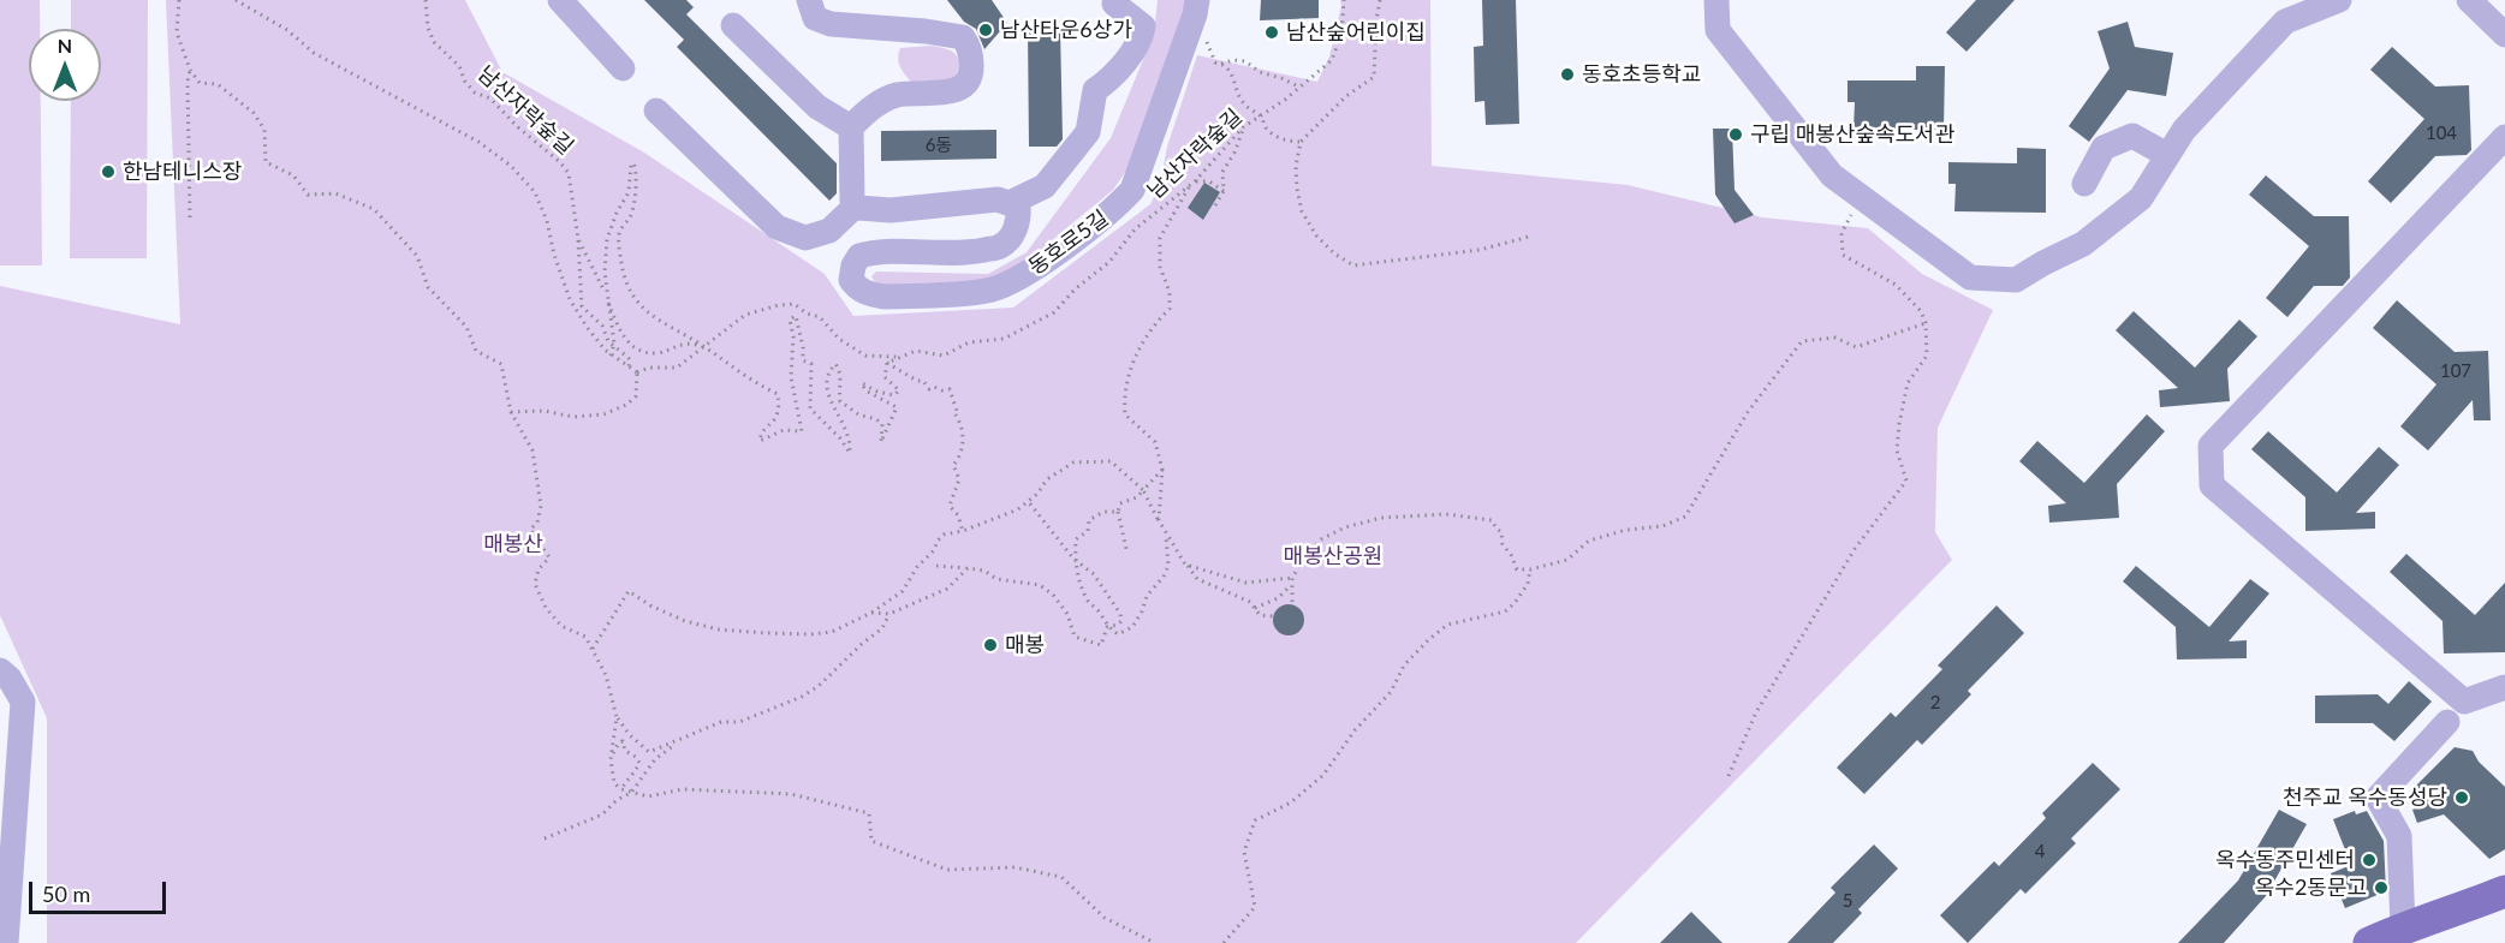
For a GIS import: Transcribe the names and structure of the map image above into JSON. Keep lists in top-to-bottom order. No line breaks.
{"streets":{"street":["동호로5길"],"path":["남산자락숲길"]},"parks":["매봉산","매봉산공원"],"places":["남산타운6상가","남산숲어린이집","동호초등학교","구립 매봉산숲속도서관","한남테니스장","매봉","천주교 옥수동성당","옥수동주민센터","옥수2동문고"],"house_numbers":["104","6동","107","2","4","5"],"scale_bar":"50 m","north":"top"}
